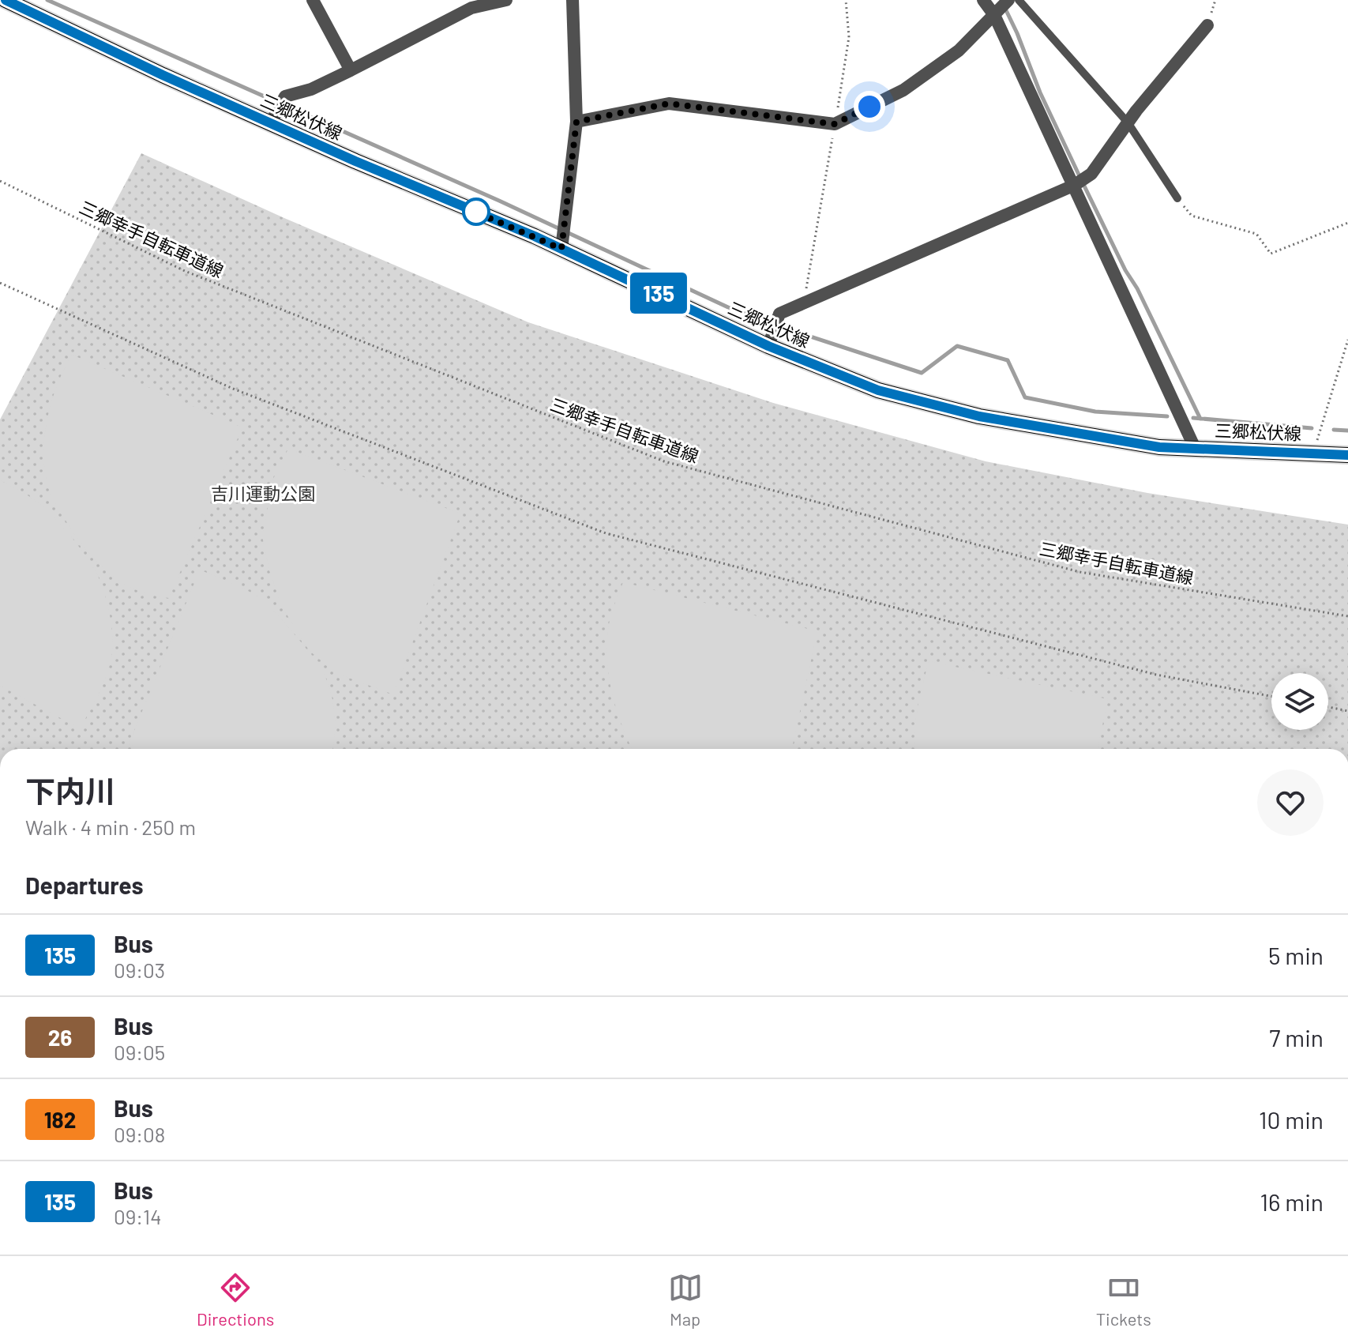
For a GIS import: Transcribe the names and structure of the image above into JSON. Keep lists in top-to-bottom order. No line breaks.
{"streets":{"main road":["三郷松伏線"],"path":["三郷幸手自転車道線"]},"parks":["吉川運動公園"],"lines":["bus line 135"],"page":{"on_map":"135","heading":[["下内川","Walk · 4 min · 250 m"],"Departures"],"list":[{"mark":"135","name":"Bus","note":"09:03","value":"5 min"},{"mark":"26","name":"Bus","note":"09:05","value":"7 min"},{"mark":"182","name":"Bus","note":"09:08","value":"10 min"},{"mark":"135","name":"Bus","note":"09:14","value":"16 min"}],"tabs":["Directions","Map","Tickets"]}}
